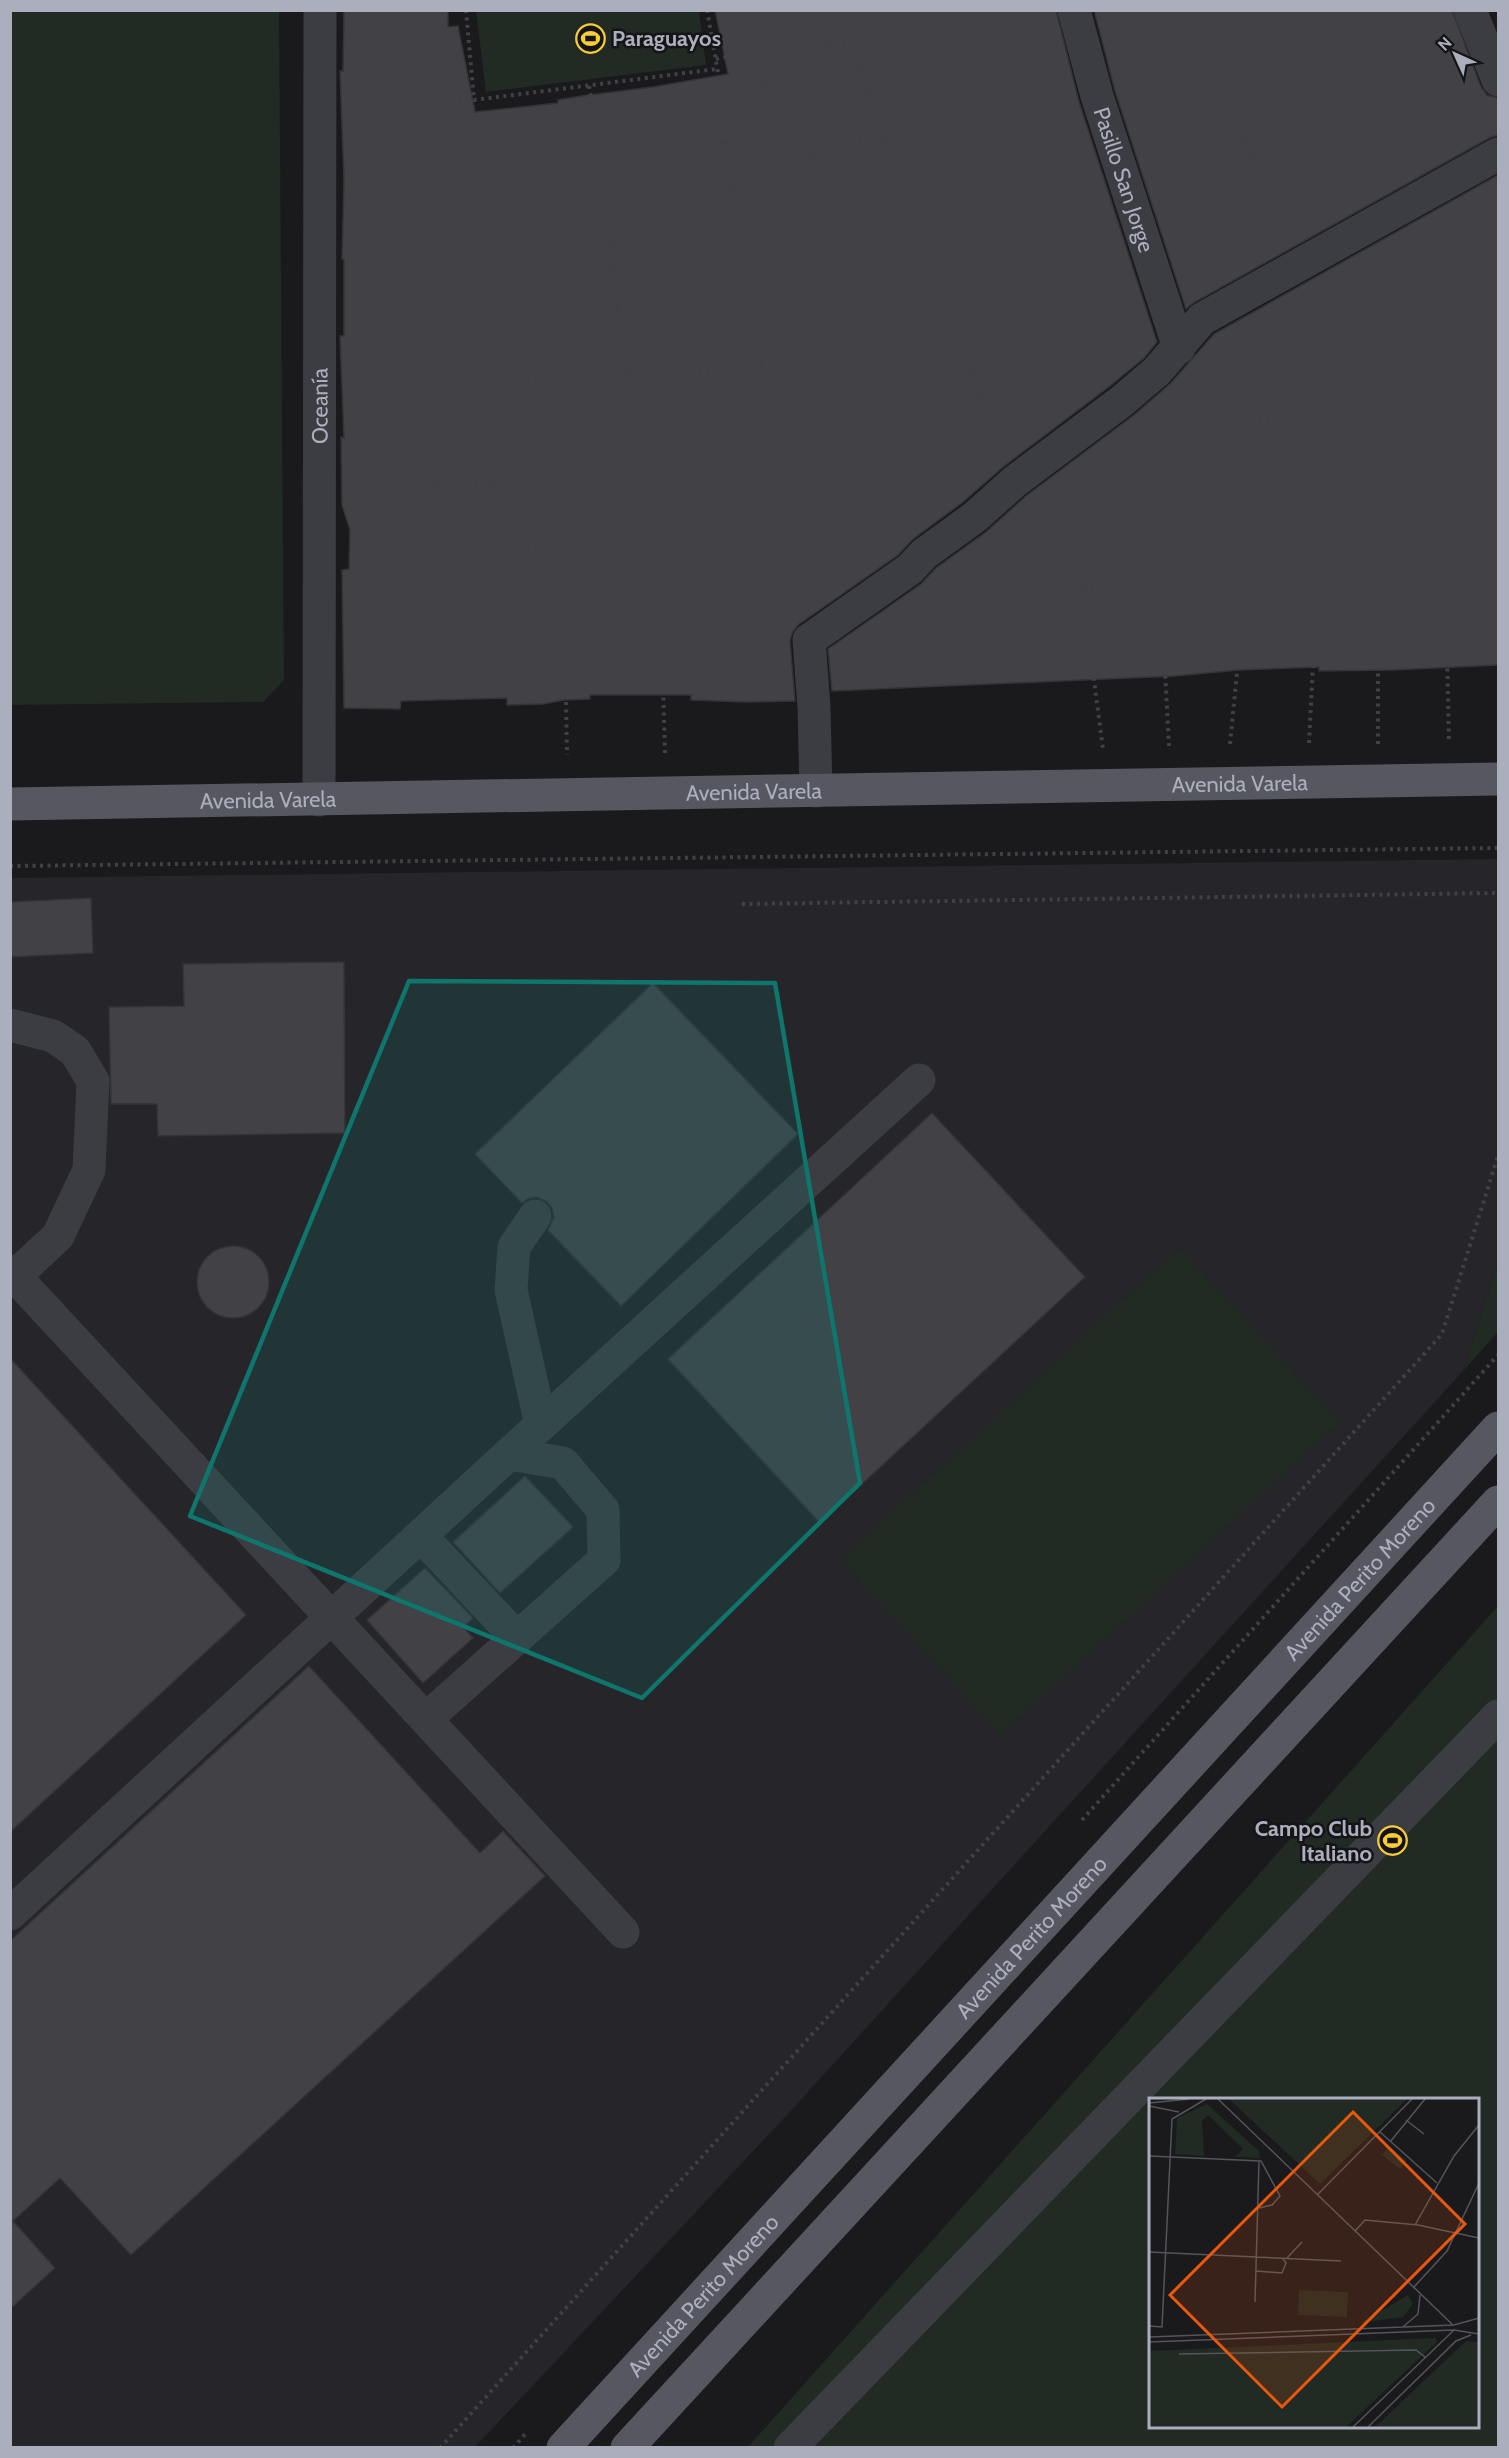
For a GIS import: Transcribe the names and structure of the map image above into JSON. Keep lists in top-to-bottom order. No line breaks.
{"streets":{"main road":["Avenida Varela","Avenida Perito Moreno"],"street":["Pasillo San Jorge","Oceanía"]},"crossings":[["Oceanía","Avenida Varela"]],"places":{"sports":["Paraguayos","Campo Club Italiano"]},"north":"top left"}
